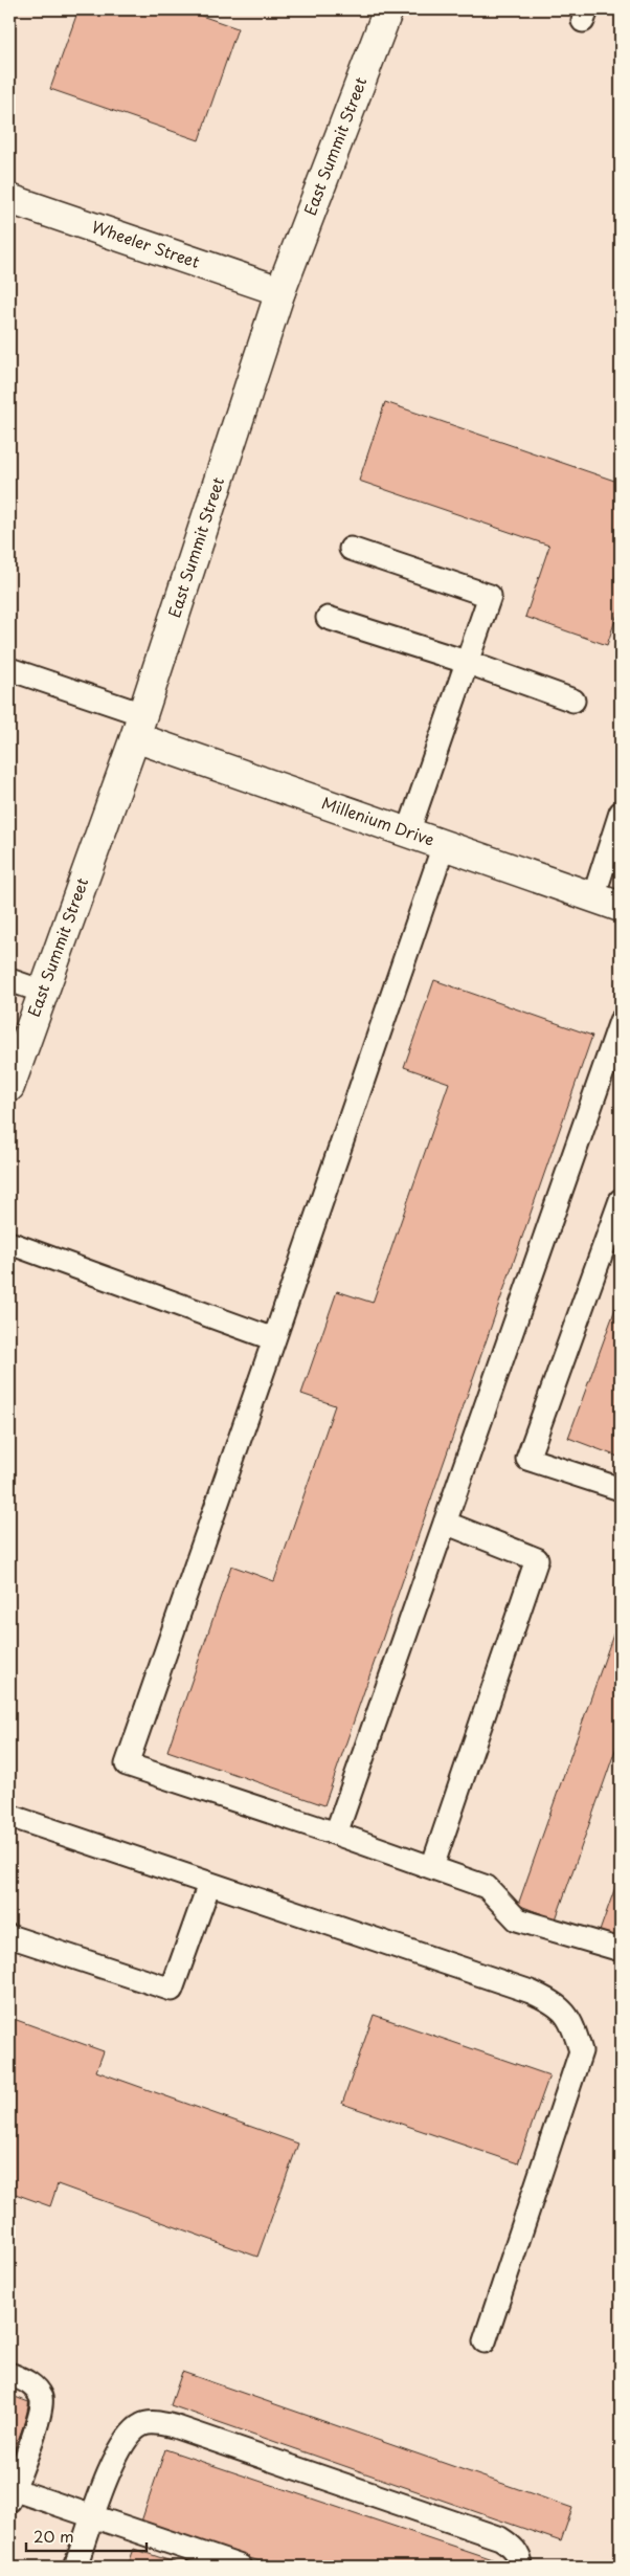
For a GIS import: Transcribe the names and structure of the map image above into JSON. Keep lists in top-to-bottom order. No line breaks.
{"streets":{"street":["East Summit Street","Wheeler Street","Millenium Drive"]},"crossings":[["East Summit Street","Wheeler Street"],["East Summit Street","Millenium Drive"]],"scale_bar":"20 m"}
